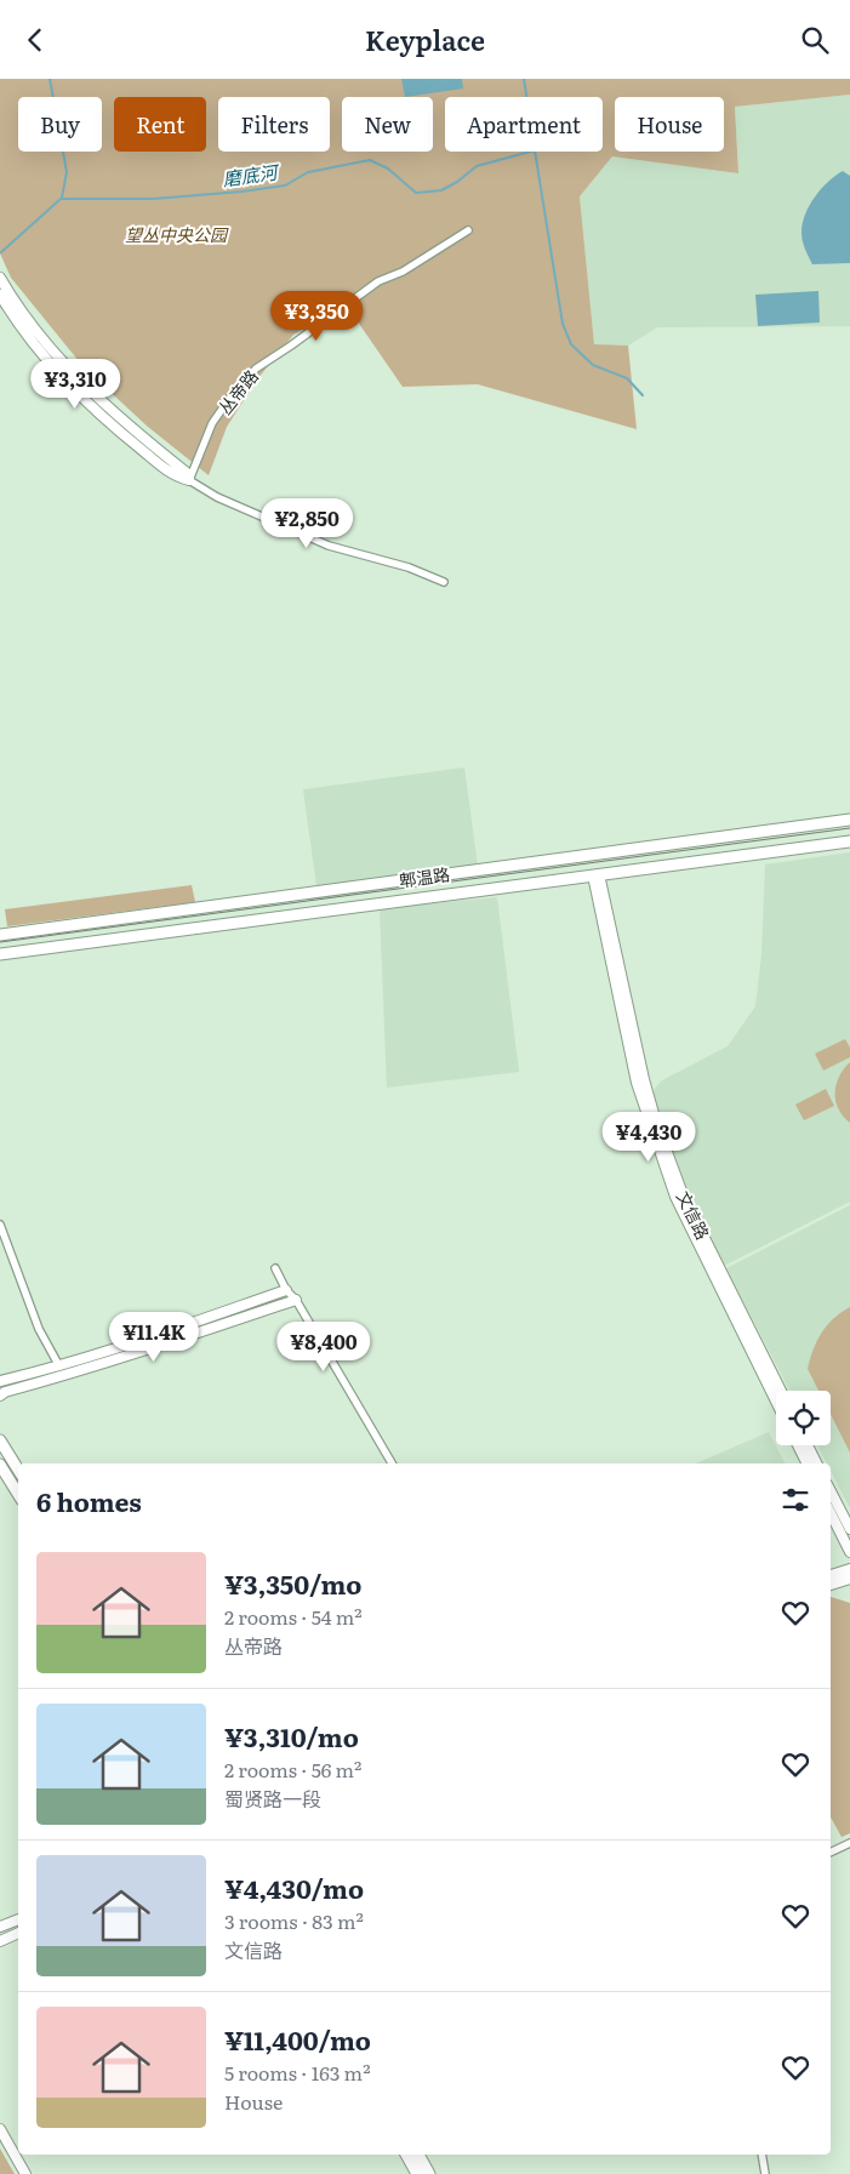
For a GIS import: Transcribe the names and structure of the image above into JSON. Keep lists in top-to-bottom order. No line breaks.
{"streets":{"main road":["郫温路","文信路"],"street":["丛帝路"]},"crossings":[["郫温路","文信路"]],"water":["磨底河"],"parks":["望丛中央公园"],"page":{"header":"Keyplace","chip":["Buy","Rent","Filters","New","Apartment","House"],"price":["¥3,350","¥3,310","¥2,850","¥4,430","¥11.4K","¥8,400"],"heading":"6 homes","list":[{"name":"¥3,350/mo","note":"2 rooms · 54 m² · 丛帝路"},{"name":"¥3,310/mo","note":"2 rooms · 56 m² · 蜀贤路一段"},{"name":"¥4,430/mo","note":"3 rooms · 83 m² · 文信路"},{"name":"¥11,400/mo","note":"5 rooms · 163 m² · House"}]}}
